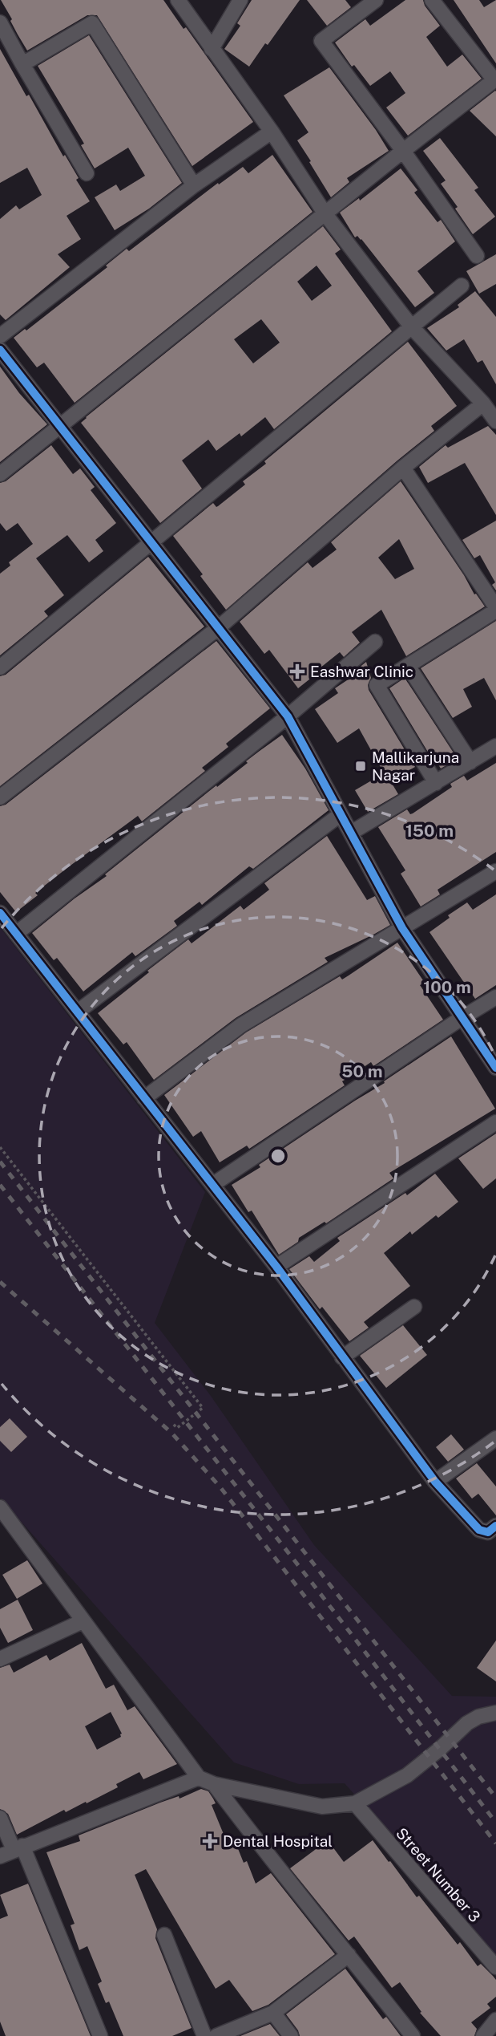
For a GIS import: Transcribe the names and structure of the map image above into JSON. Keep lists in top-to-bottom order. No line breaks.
{"streets":{"street":["Street Number 3"]},"places":{"health":["Eashwar Clinic","Dental Hospital"],"transit":["Mallikarjuna Nagar"]},"rings":["150 m","100 m","50 m"]}
